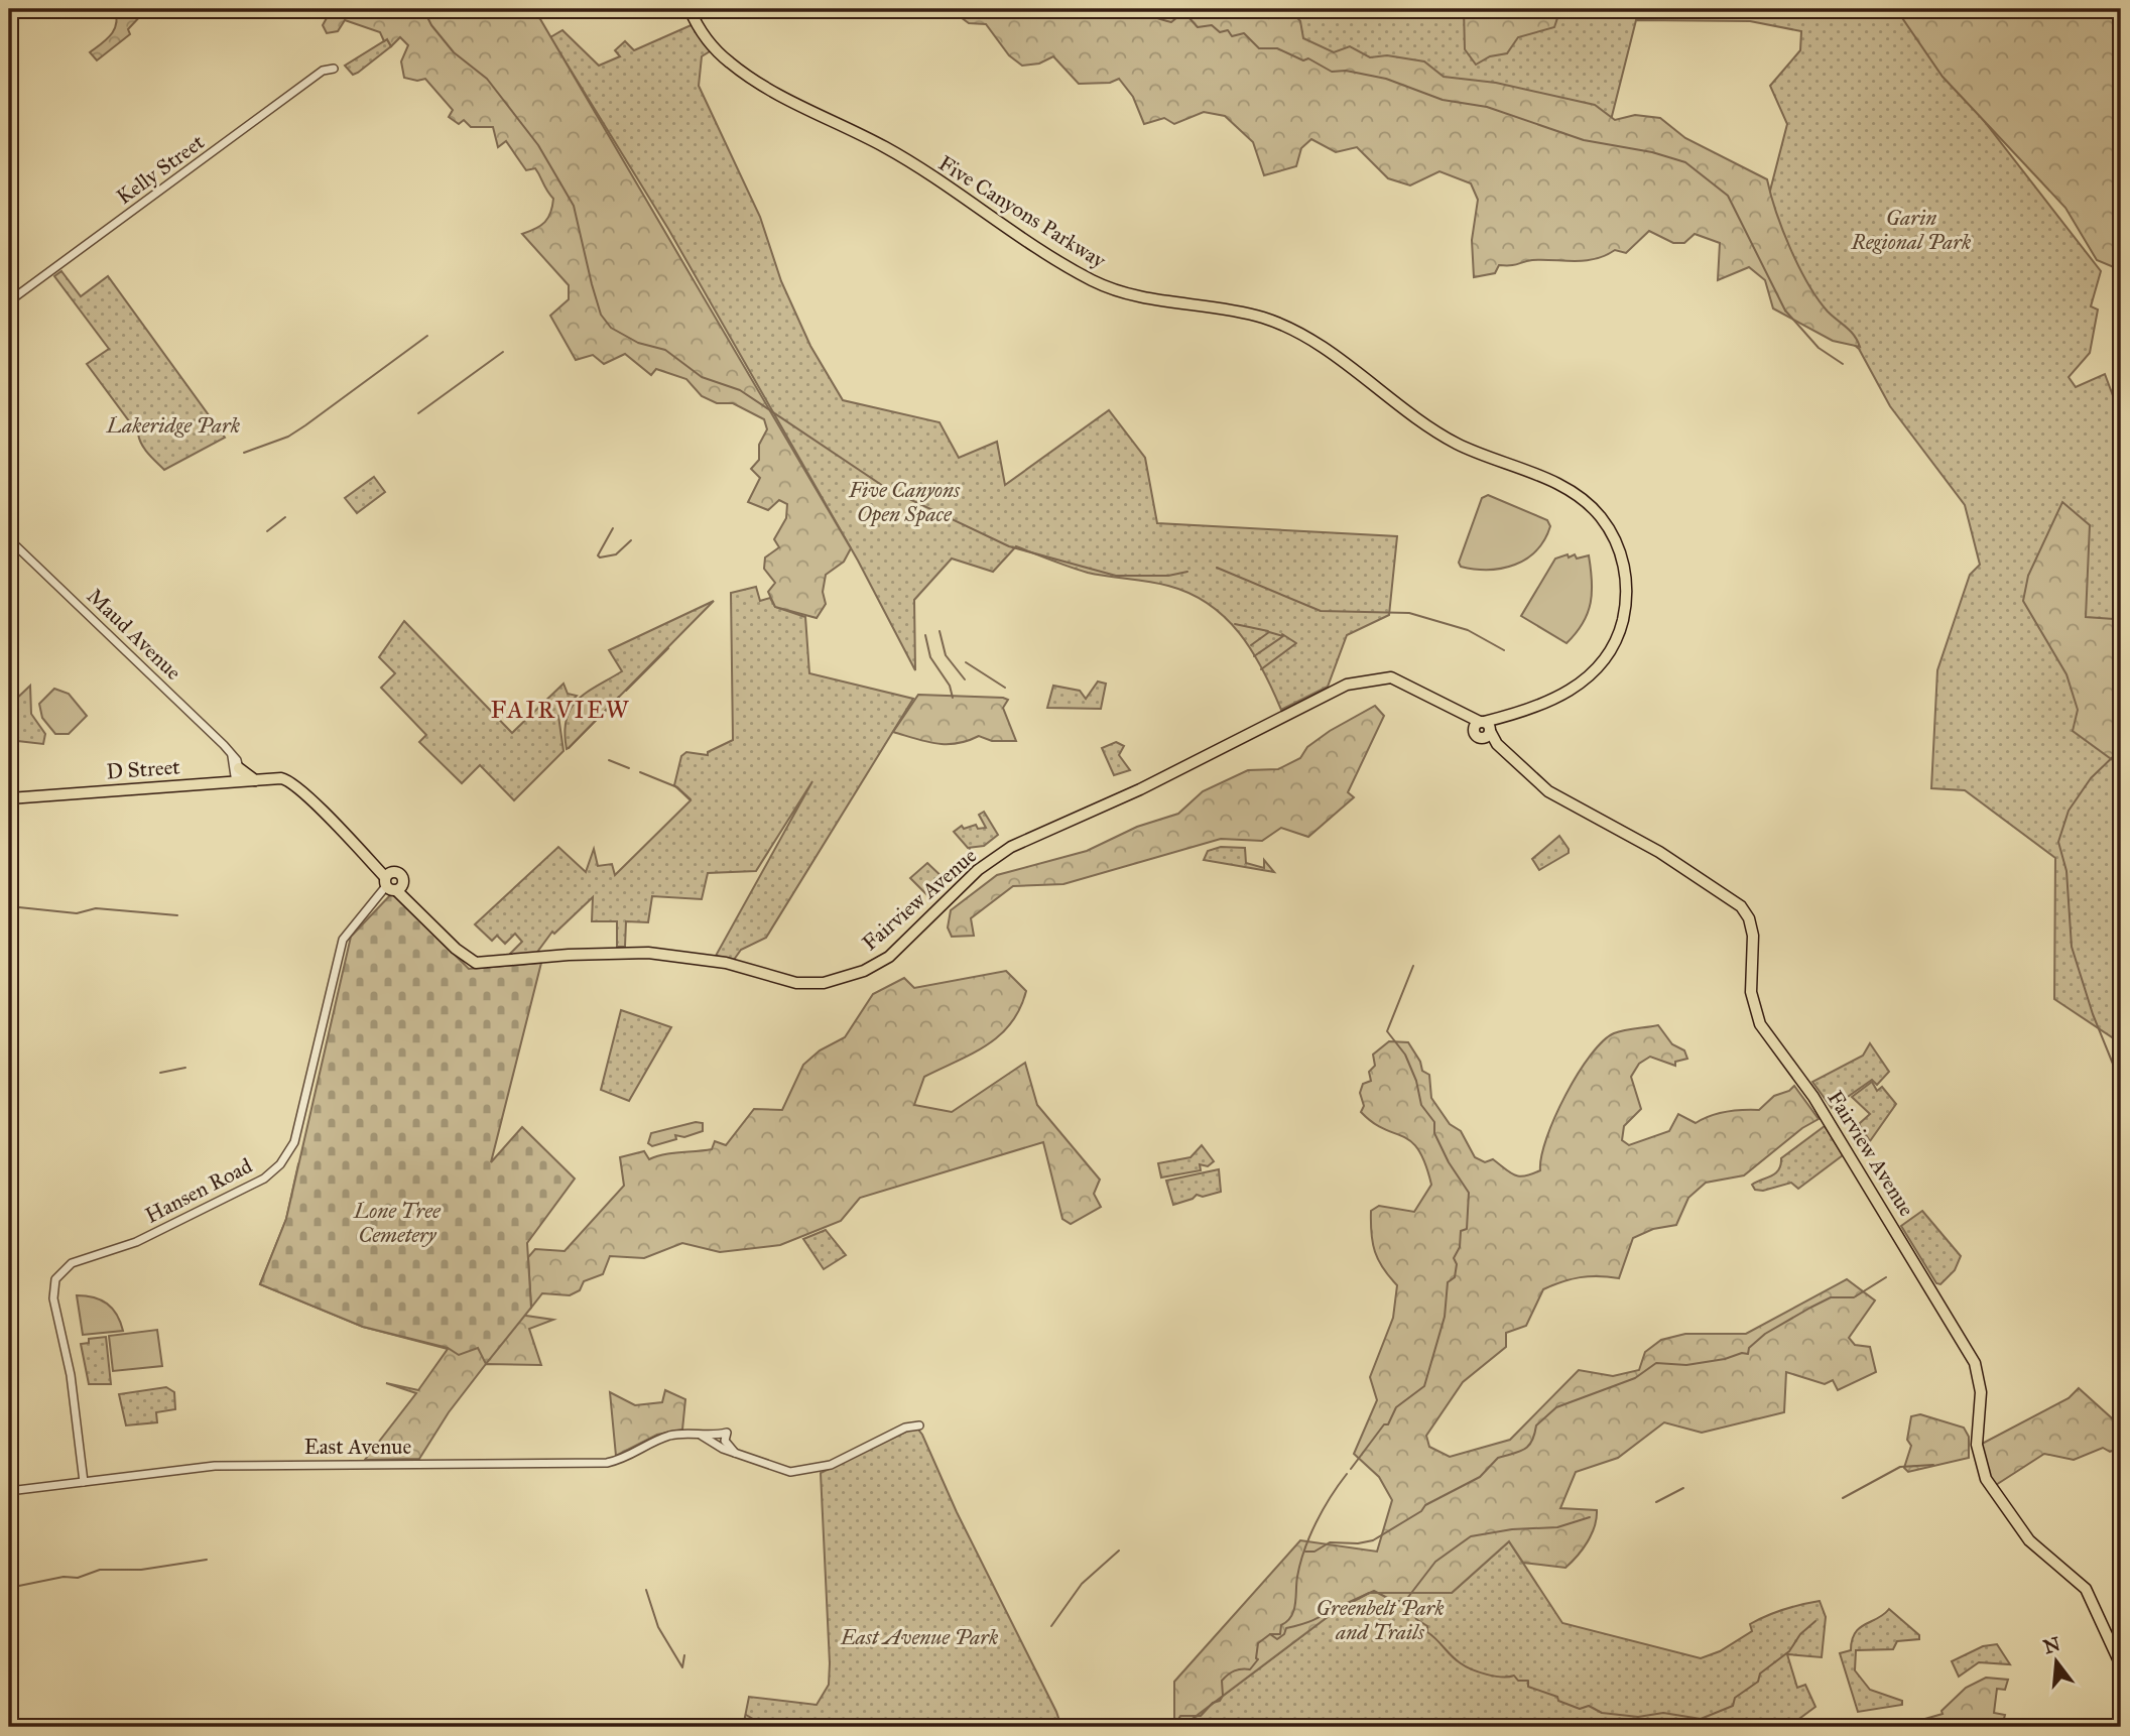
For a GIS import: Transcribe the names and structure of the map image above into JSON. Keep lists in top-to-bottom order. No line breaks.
{"streets":{"main road":["Five Canyons Parkway","D Street","Fairview Avenue"],"street":["Kelly Street","Maud Avenue","Hansen Road","East Avenue"]},"crossings":[["Five Canyons Parkway","Fairview Avenue"],["Maud Avenue","D Street"],["D Street","Fairview Avenue"],["Fairview Avenue","Hansen Road"],["Hansen Road","East Avenue"]],"districts":["FAIRVIEW"],"parks":["Garin Regional Park","Lakeridge Park","Five Canyons Open Space","Lone Tree Cemetery","Greenbelt Park and Trails","East Avenue Park"],"north":"top"}
